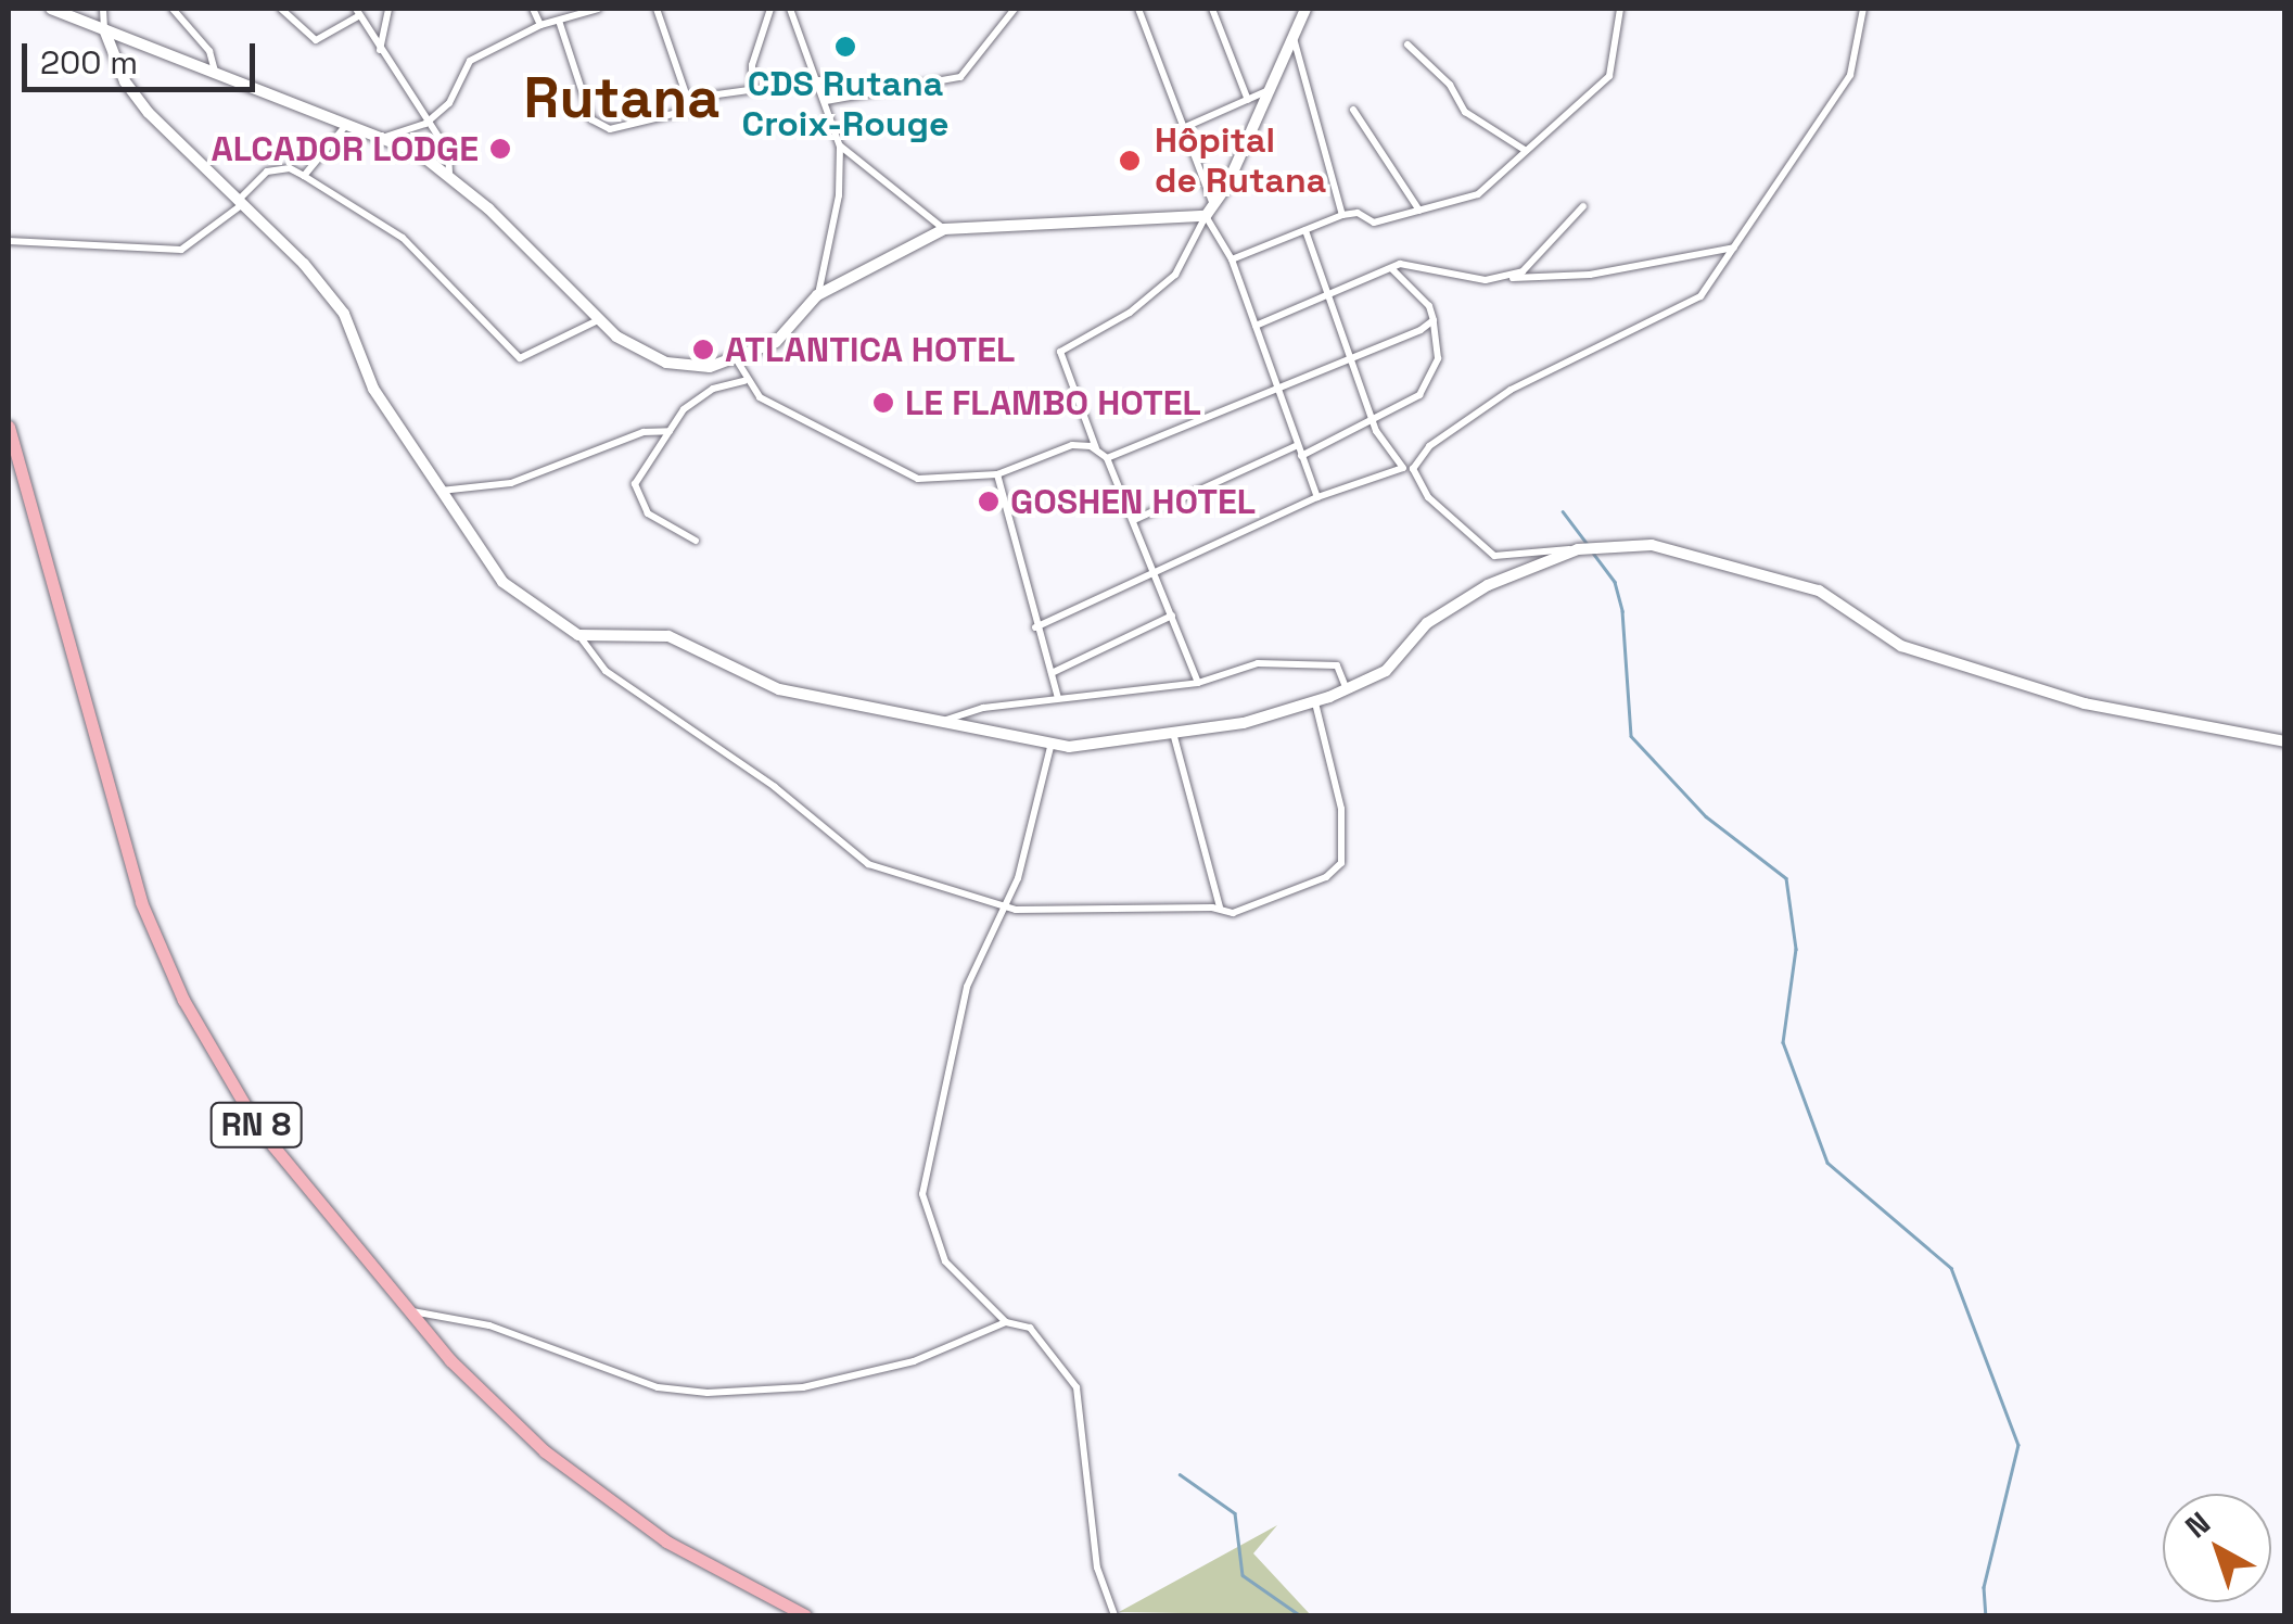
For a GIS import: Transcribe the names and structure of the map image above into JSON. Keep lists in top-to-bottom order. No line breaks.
{"streets":{"main road":["RN 8"]},"districts":["Rutana"],"places":["CDS Rutana Croix-Rouge","ALCADOR LODGE","Hôpital de Rutana","ATLANTICA HOTEL","LE FLAMBO HOTEL","GOSHEN HOTEL"],"scale_bar":"200 m","north":"top left"}
